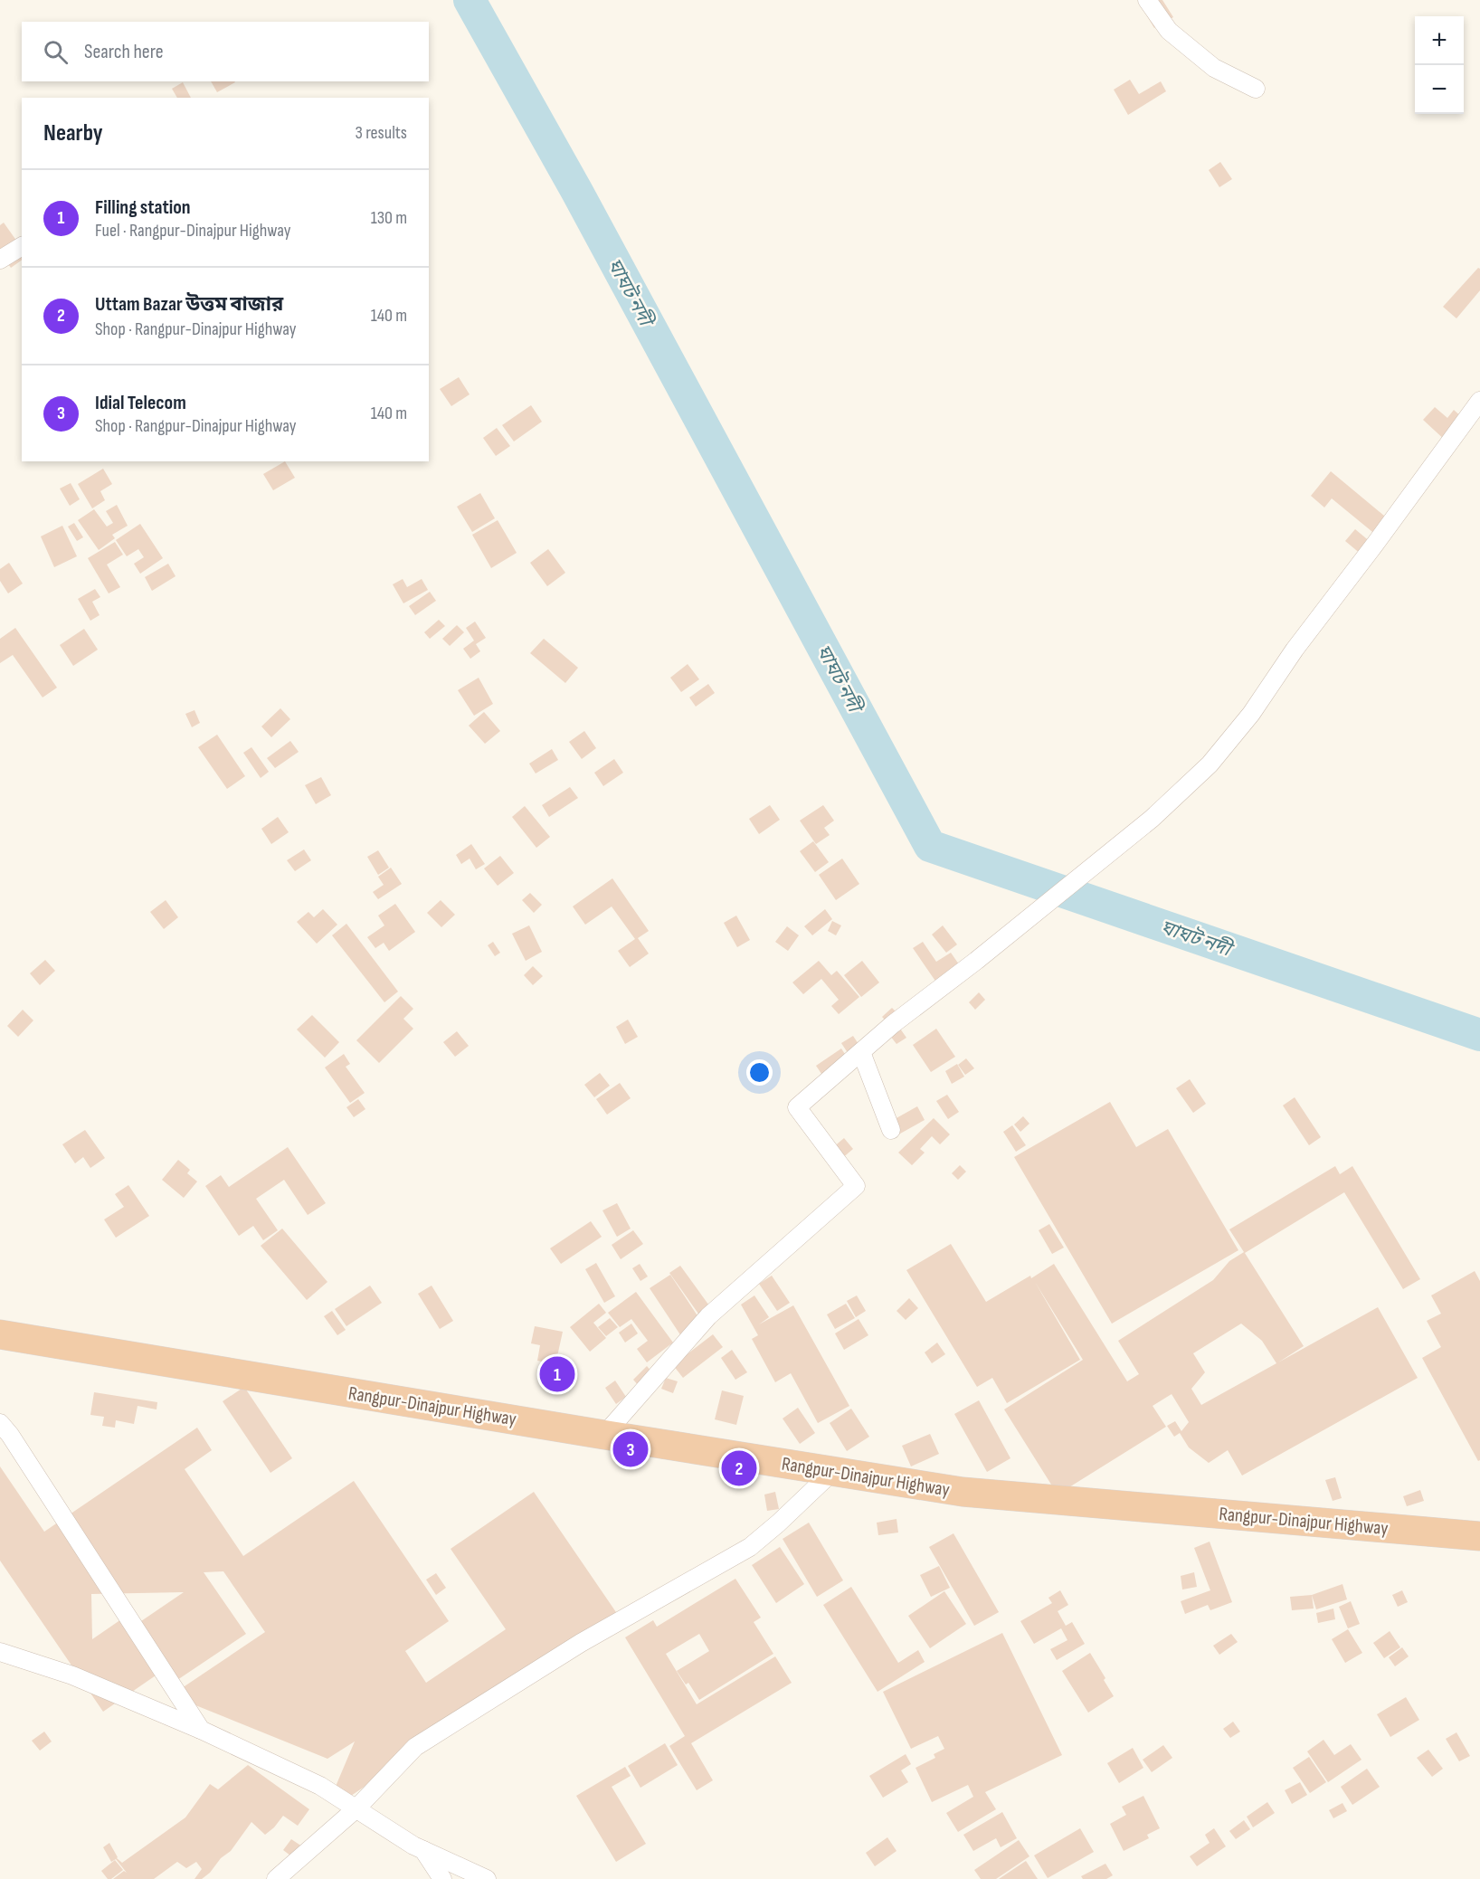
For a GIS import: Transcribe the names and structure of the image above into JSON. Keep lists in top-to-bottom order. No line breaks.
{"streets":{"highway":["Rangpur-Dinajpur Highway"]},"water":["ঘাঘট নদী"],"page":{"map_buttons":["+","−"],"search":"Search here","heading":["Nearby","3 results"],"list":[{"mark":"1","name":"Filling station","note":"Fuel · Rangpur-Dinajpur Highway","value":"130 m"},{"mark":"2","name":"Uttam Bazar উত্তম বাজার","note":"Shop · Rangpur-Dinajpur Highway","value":"140 m"},{"mark":"3","name":"Idial Telecom","note":"Shop · Rangpur-Dinajpur Highway","value":"140 m"}],"pins":["1","3","2"]}}
